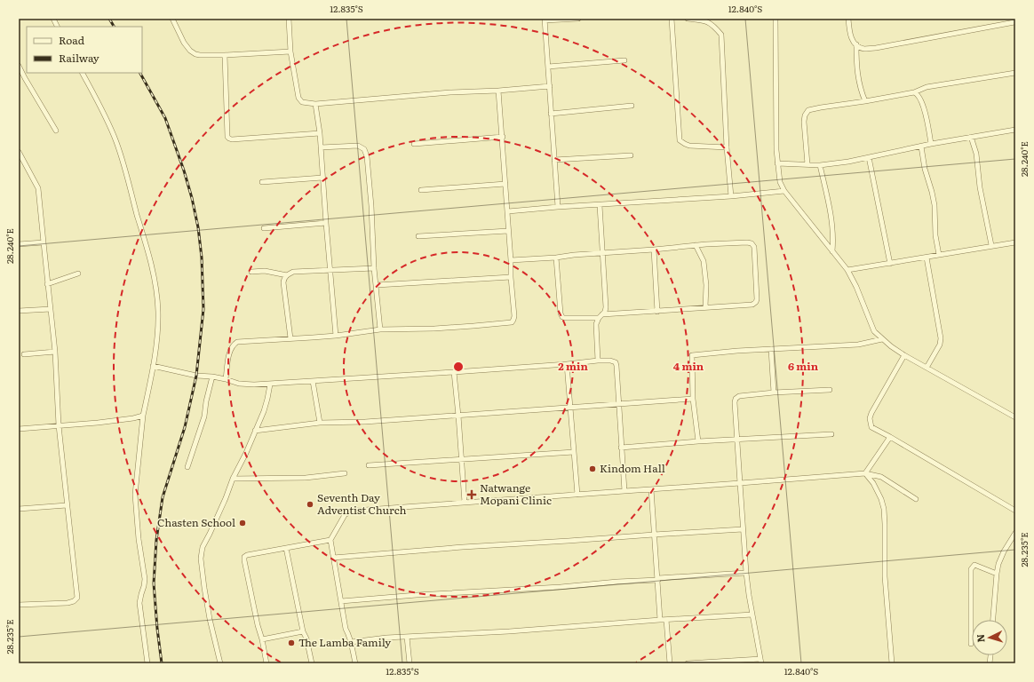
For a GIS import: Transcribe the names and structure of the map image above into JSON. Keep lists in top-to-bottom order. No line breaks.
{"places":{"other":["Kindom Hall","Seventh Day Adventist Church","Chasten School","The Lamba Family"],"health":["Natwange Mopani Clinic"]},"legend":["Road","Railway"],"north":"left","coordinates":["12.835°S","12.840°S","28.240°E","28.235°E"],"rings":["2 min","4 min","6 min"]}
